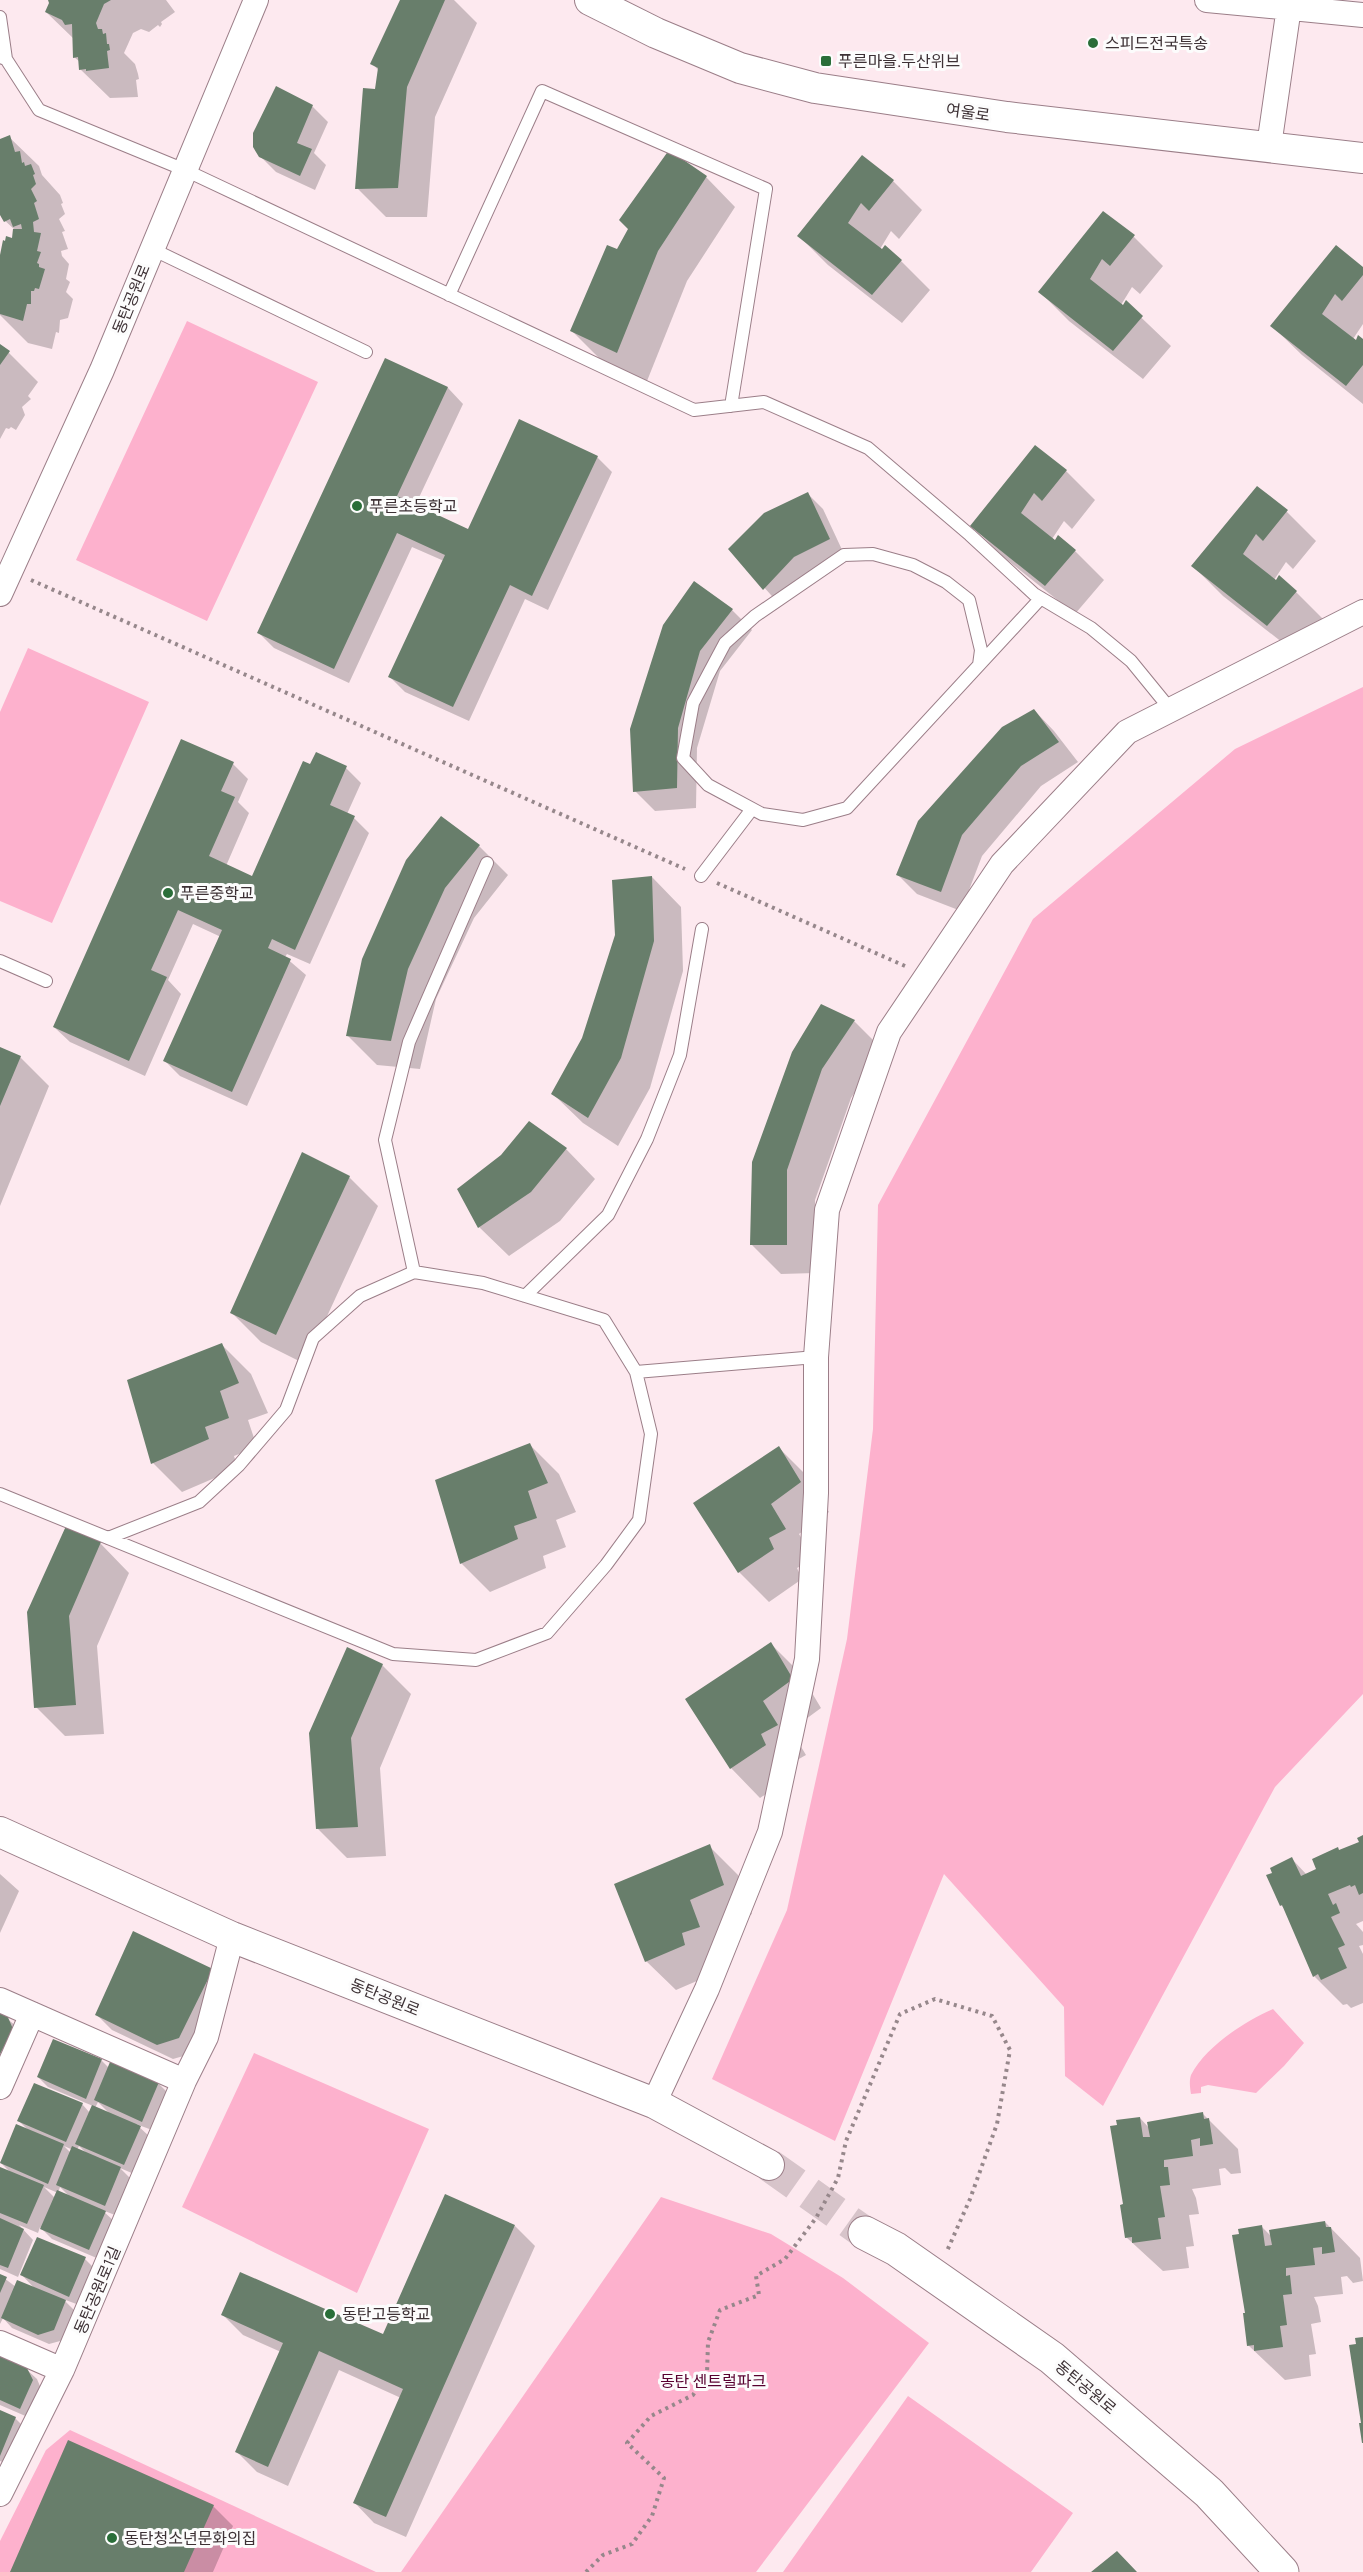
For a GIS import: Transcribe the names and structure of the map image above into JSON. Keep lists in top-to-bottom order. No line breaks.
{"streets":{"main road":["동탄공원로"],"street":["여울로","동탄공원로1길"]},"crossings":[["동탄공원로","동탄공원로1길"]],"parks":["동탄 센트럴파크"],"places":{"other":["스피드전국특송","푸른초등학교","푸른중학교","동탄고등학교","동탄청소년문화의집"],"transit":["푸른마을.두산위브"]}}
